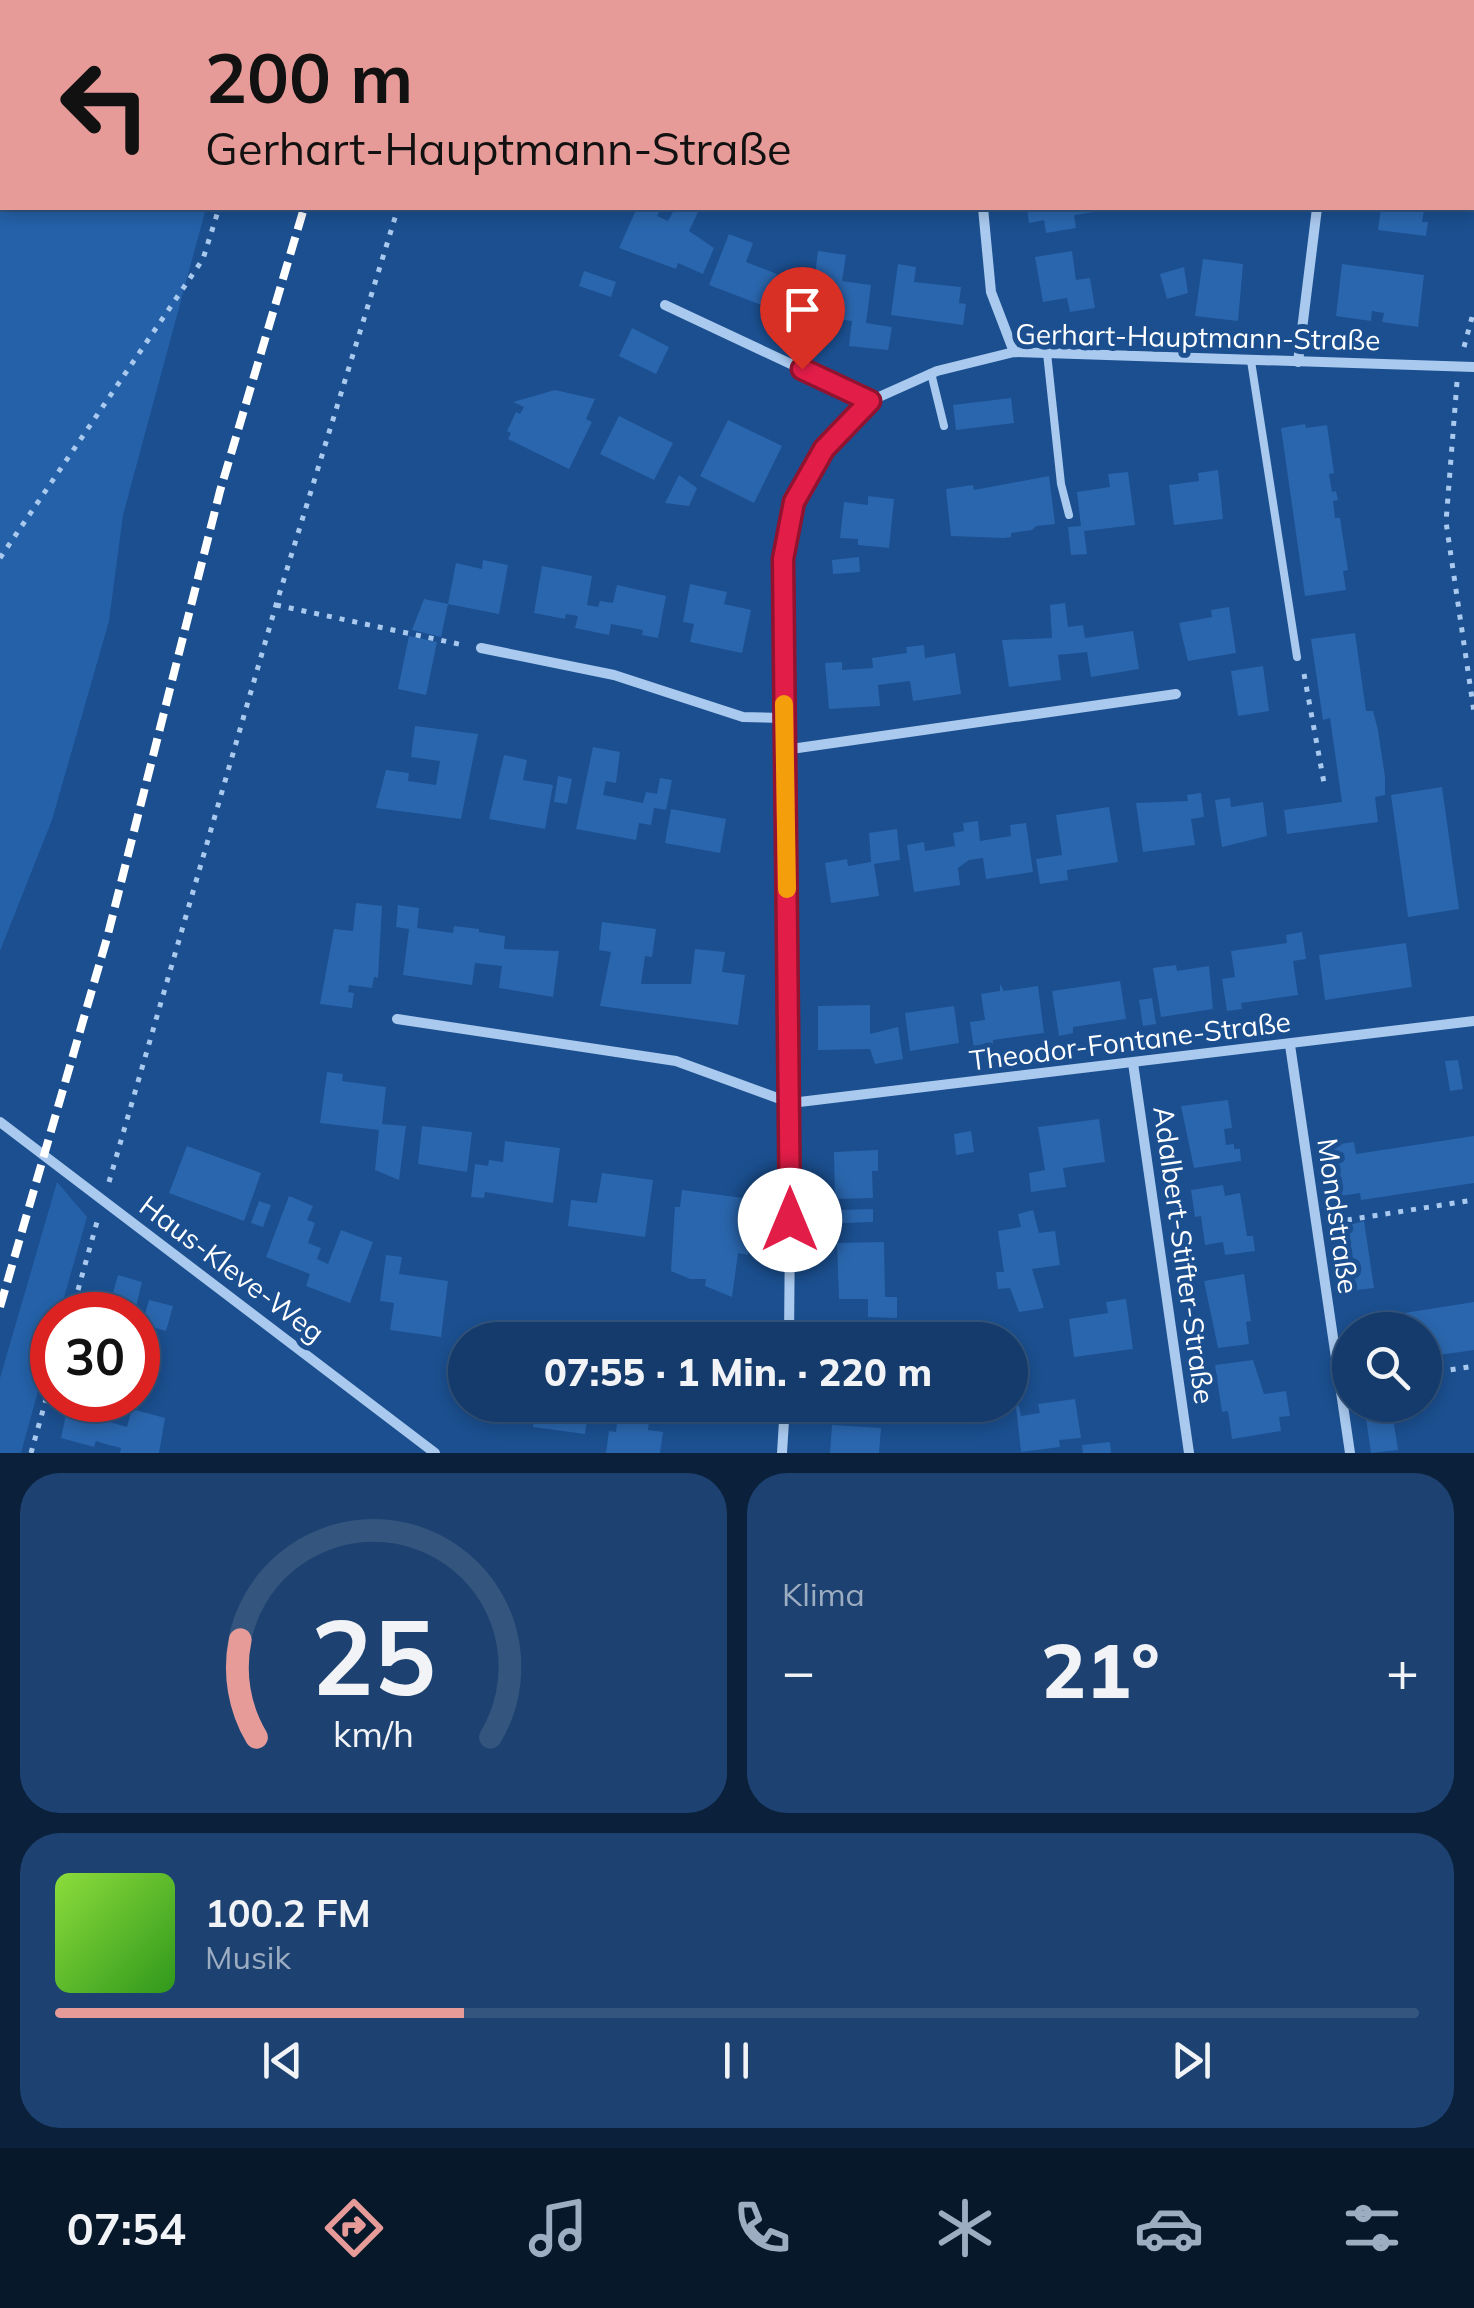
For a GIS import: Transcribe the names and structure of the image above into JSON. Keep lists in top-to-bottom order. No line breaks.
{"streets":{"street":["Gerhart-Hauptmann-Straße","Theodor-Fontane-Straße","Mondstraße","Adalbert-Stifter-Straße","Haus-Kleve-Weg"]},"crossings":[["Gerhart-Hauptmann-Straße","Theodor-Fontane-Straße"],["Theodor-Fontane-Straße","Mondstraße"],["Theodor-Fontane-Straße","Adalbert-Stifter-Straße"]],"page":{"turn":["200 m","Gerhart-Hauptmann-Straße"],"limit":"30","trip":"07:55 · 1 Min. · 220 m","tile":"Klima","heat":["−","21°","+"],"song":["100.2 FM","Musik"],"tabs":"07:54","gauge":["25","km/h"]}}
